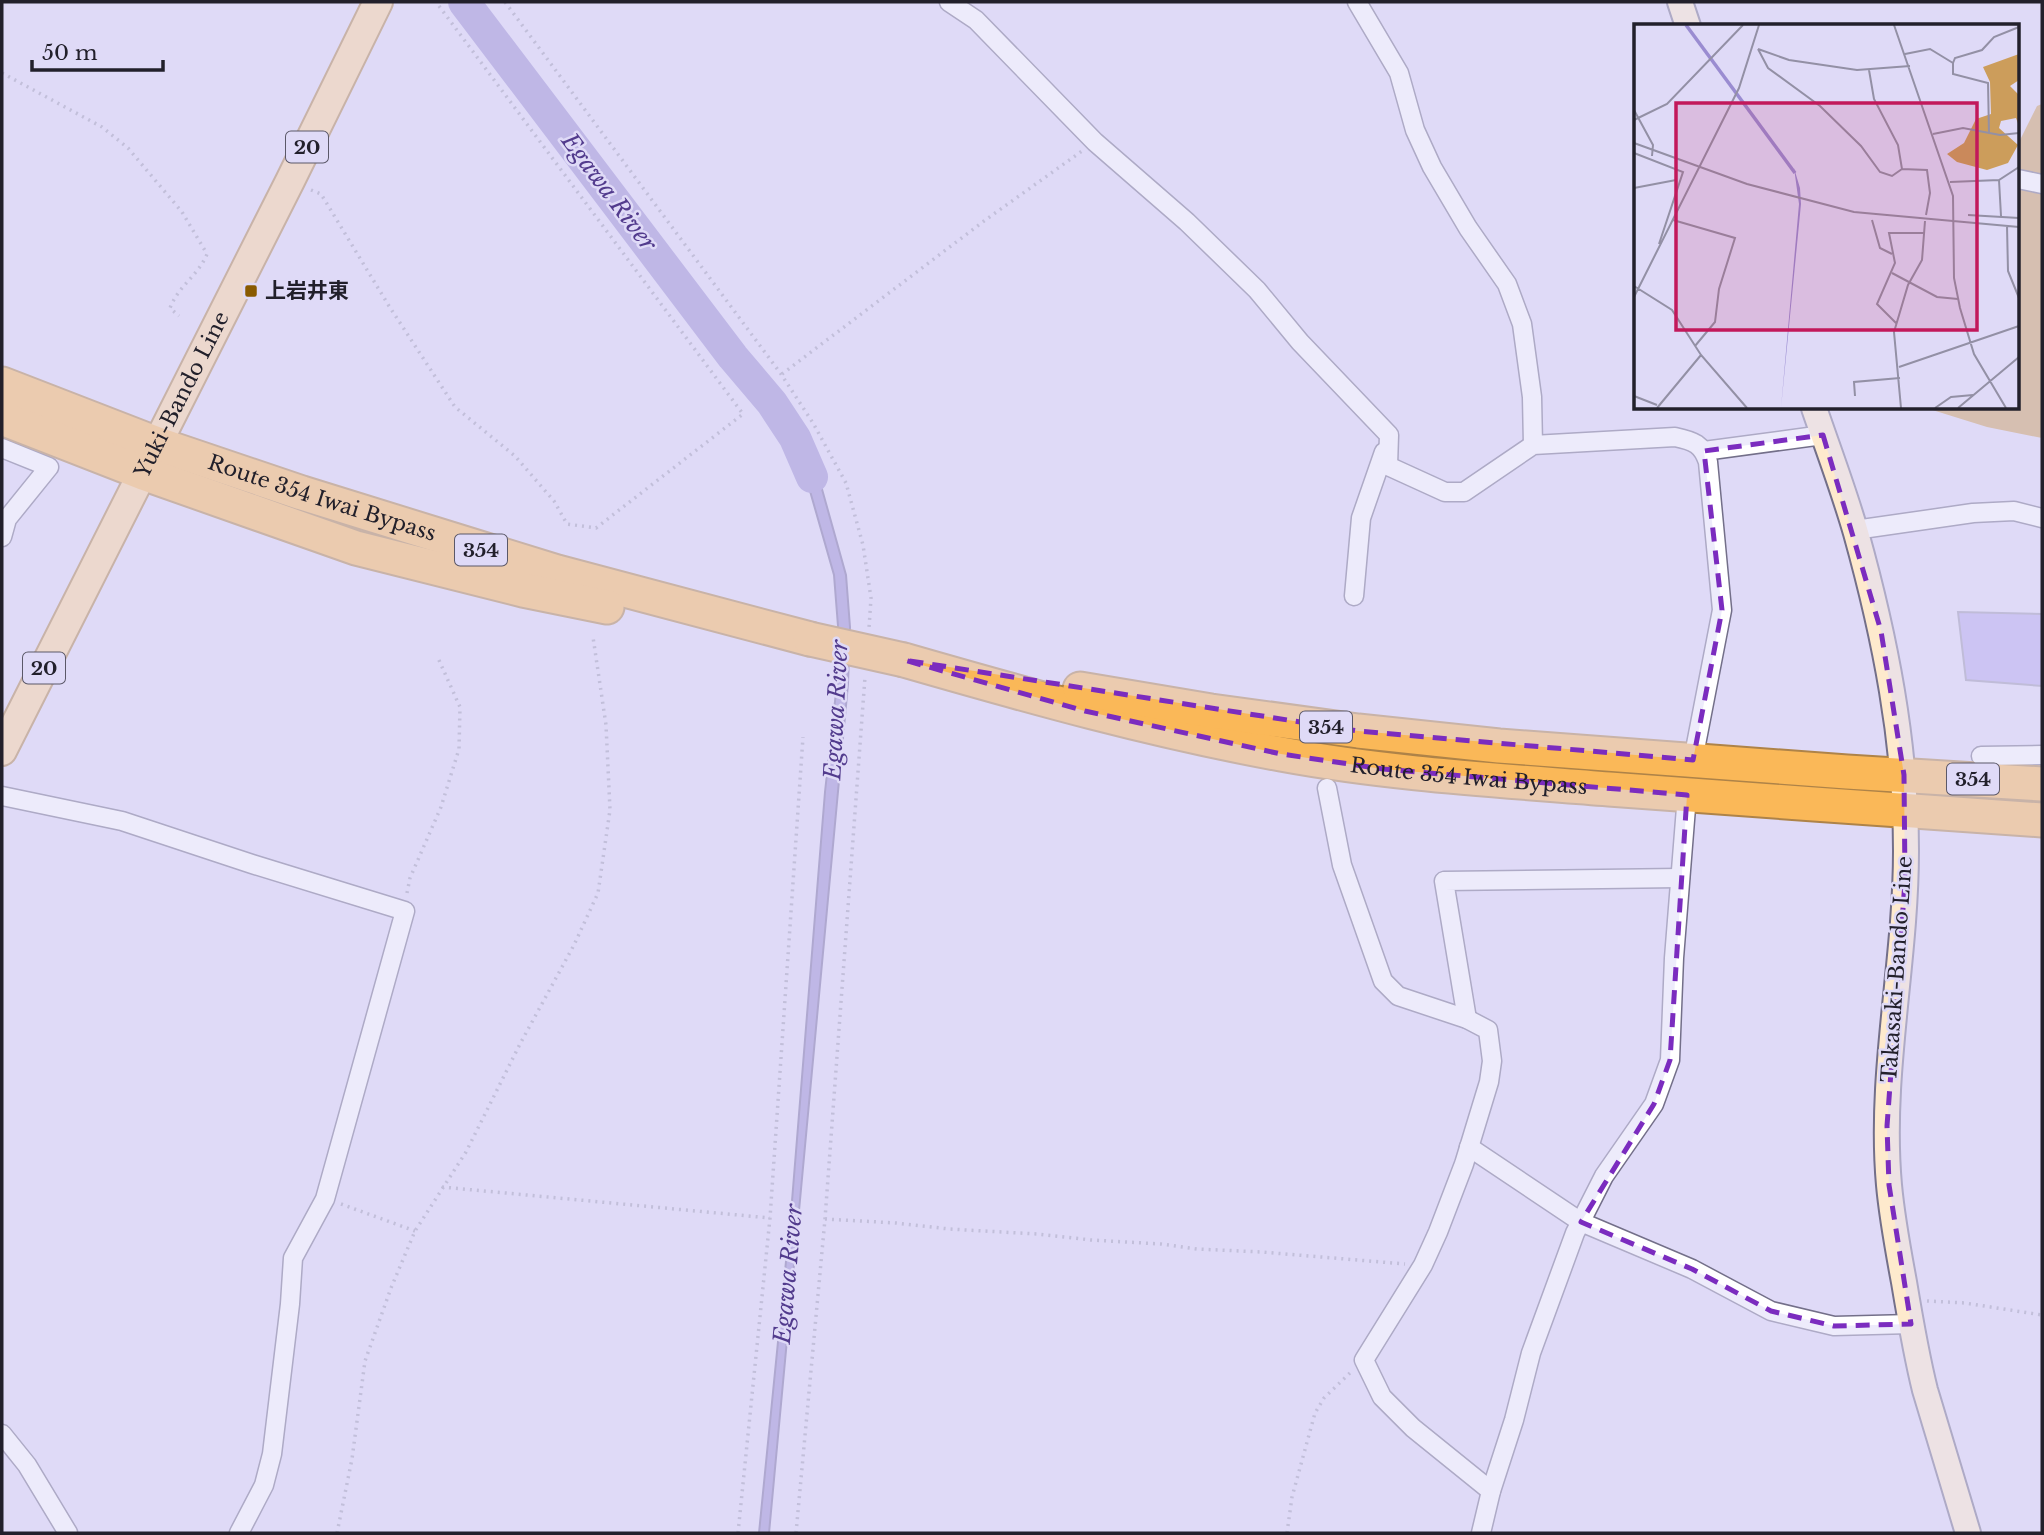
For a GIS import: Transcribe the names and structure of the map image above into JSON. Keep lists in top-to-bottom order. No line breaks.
{"streets":{"highway":["Route 354 Iwai Bypass","354"],"main road":["20","Yuki-Bando Line","Takasaki-Bando Line"]},"crossings":[["Yuki-Bando Line","Route 354 Iwai Bypass"],["Route 354 Iwai Bypass","Takasaki-Bando Line"]],"water":["Egawa River"],"places":{"transit":["上岩井東"]},"scale_bar":"50 m"}
